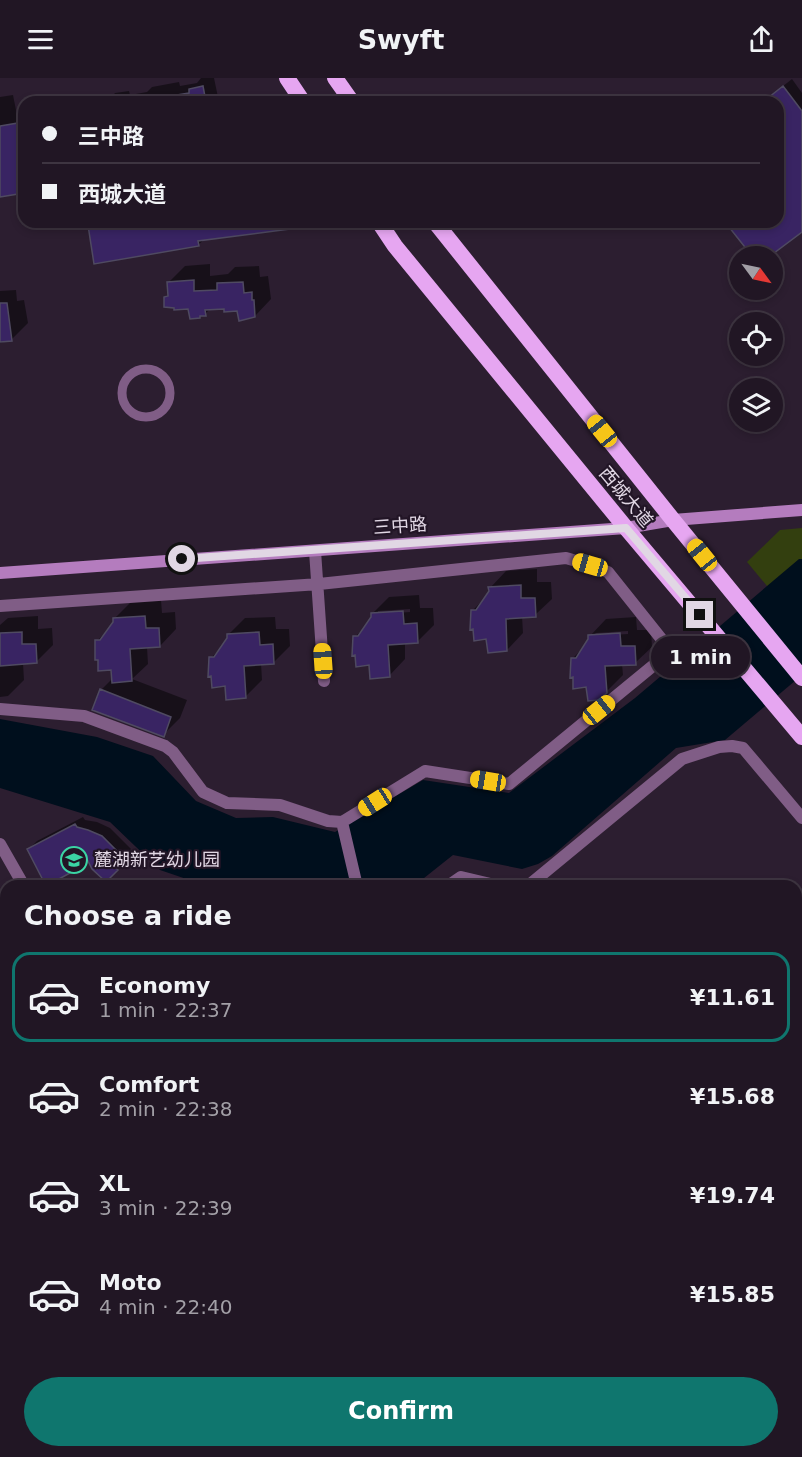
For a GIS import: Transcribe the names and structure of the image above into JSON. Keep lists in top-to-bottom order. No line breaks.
{"streets":{"highway":["西城大道"],"main road":["三中路"]},"crossings":[["西城大道","三中路"]],"places":{"school or university":["麓湖新艺幼儿园"]},"north":"bottom right","page":{"header":"Swyft","banner":["三中路","西城大道"],"bubble":"1 min","heading":"Choose a ride","list":[{"name":"Economy","note":"1 min · 22:37","value":"¥11.61"},{"name":"Comfort","note":"2 min · 22:38","value":"¥15.68"},{"name":"XL","note":"3 min · 22:39","value":"¥19.74"},{"name":"Moto","note":"4 min · 22:40","value":"¥15.85"}],"buttons":"Confirm"}}
